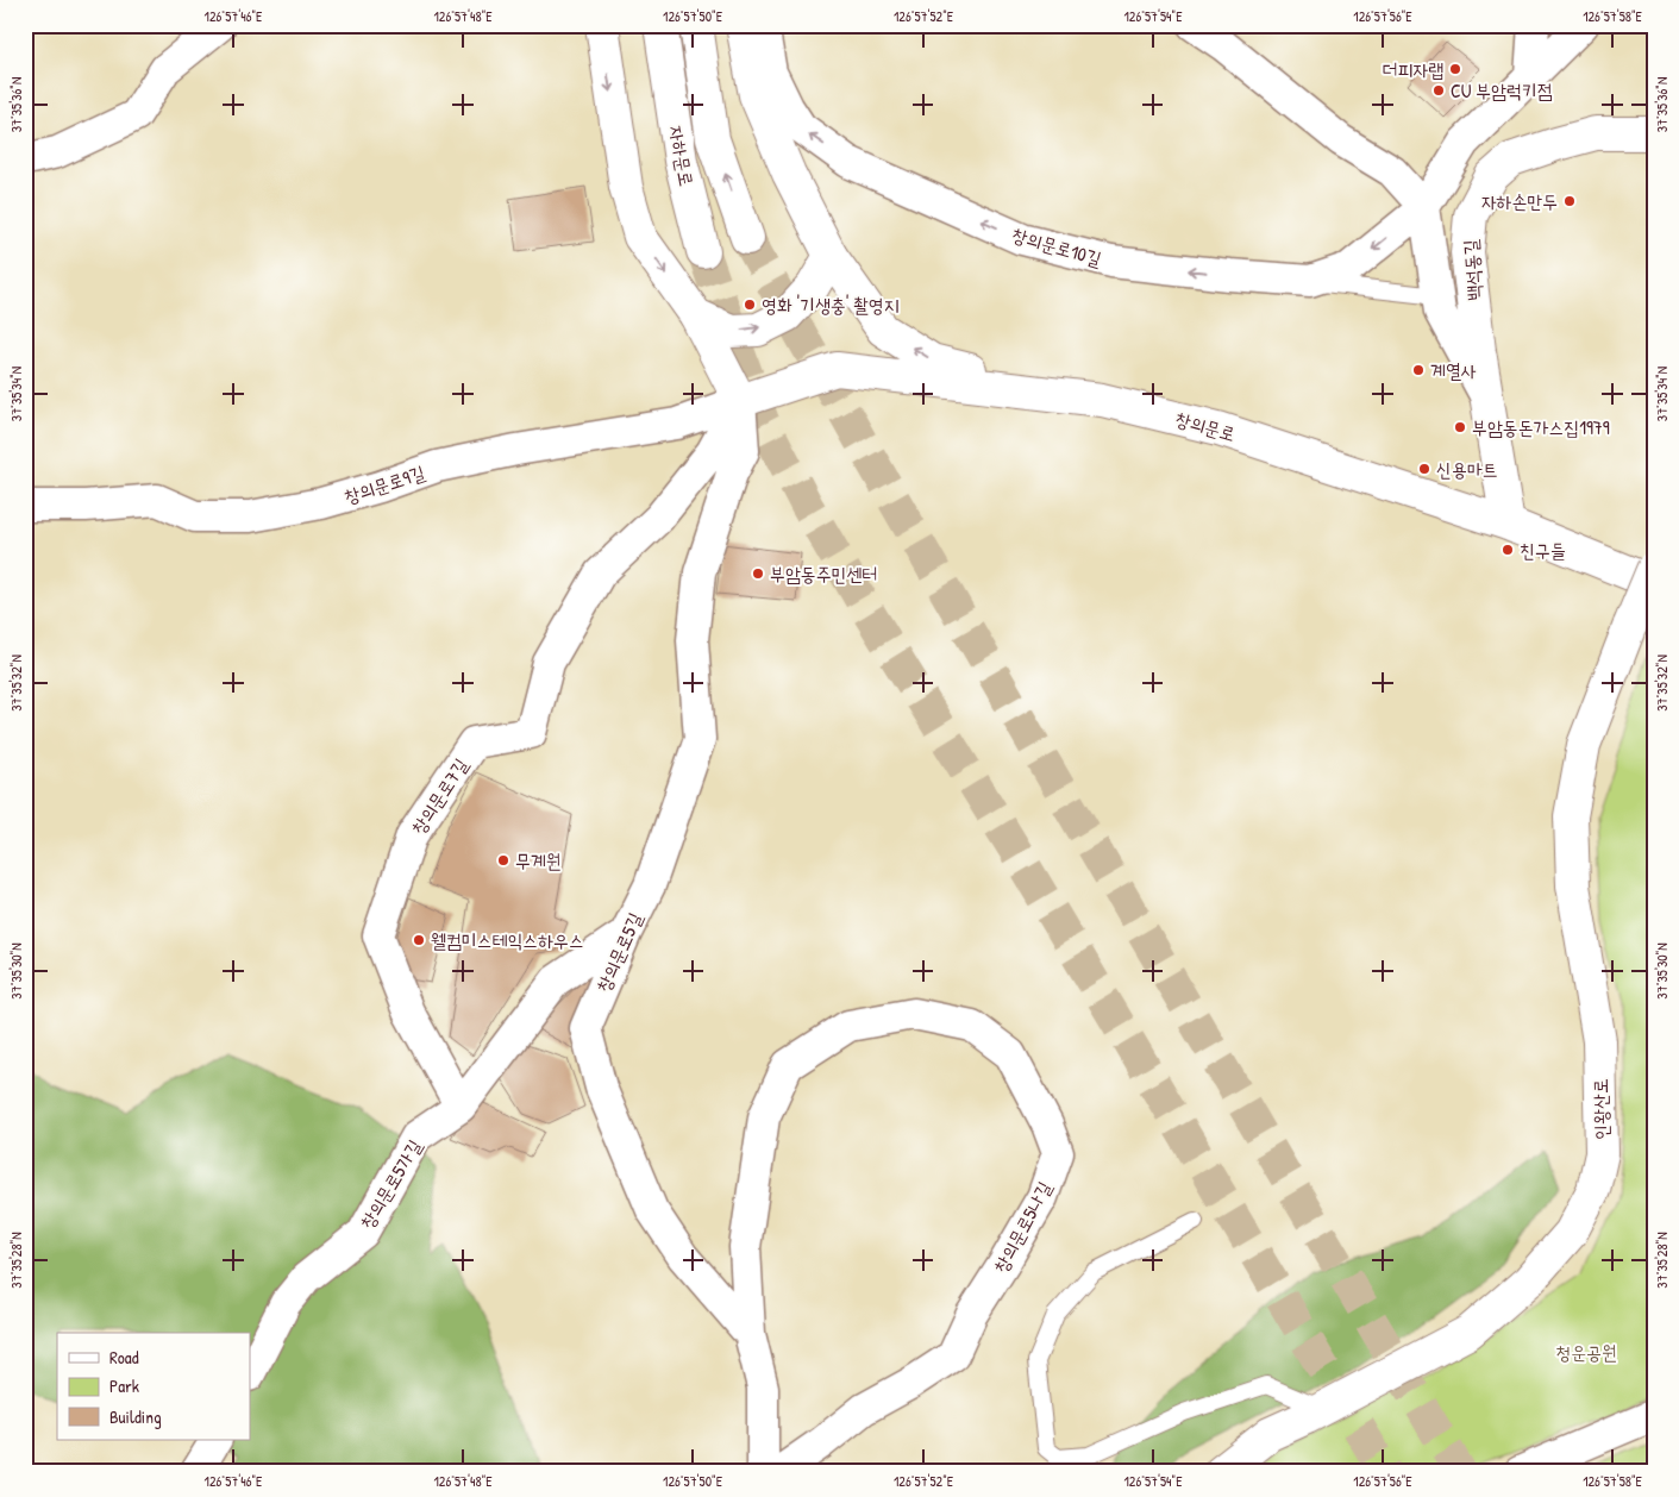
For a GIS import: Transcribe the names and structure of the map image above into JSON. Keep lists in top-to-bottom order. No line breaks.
{"streets":{"street":["자하문로","창의문로10길","백석동길","창의문로","창의문로9길","창의문로7길","창의문로5길","인왕산로","창의문로5가길","창의문로5나길"]},"crossings":[["창의문로10길","백석동길"],["백석동길","창의문로"],["창의문로","창의문로9길"],["창의문로","창의문로7길"],["창의문로","창의문로5길"],["창의문로9길","창의문로7길"],["창의문로9길","창의문로5길"],["창의문로7길","창의문로5길"],["창의문로7길","창의문로5가길"],["창의문로5길","창의문로5가길"],["창의문로5길","창의문로5나길"]],"parks":["청운공원"],"places":["더피자랩","CU 부암럭키점","자하손만두","영화 '기생충' 촬영지","계열사","부암동돈가스집1979","신용마트","친구들","부암동주민센터","무계원","웰컴미스테익스하우스"],"legend":["Road","Park","Building"],"coordinates":["126°57'46\"E","126°57'48\"E","126°57'50\"E","126°57'52\"E","126°57'54\"E","126°57'56\"E","126°57'58\"E","37°35'36\"N","37°35'34\"N","37°35'32\"N","37°35'30\"N","37°35'28\"N"]}
